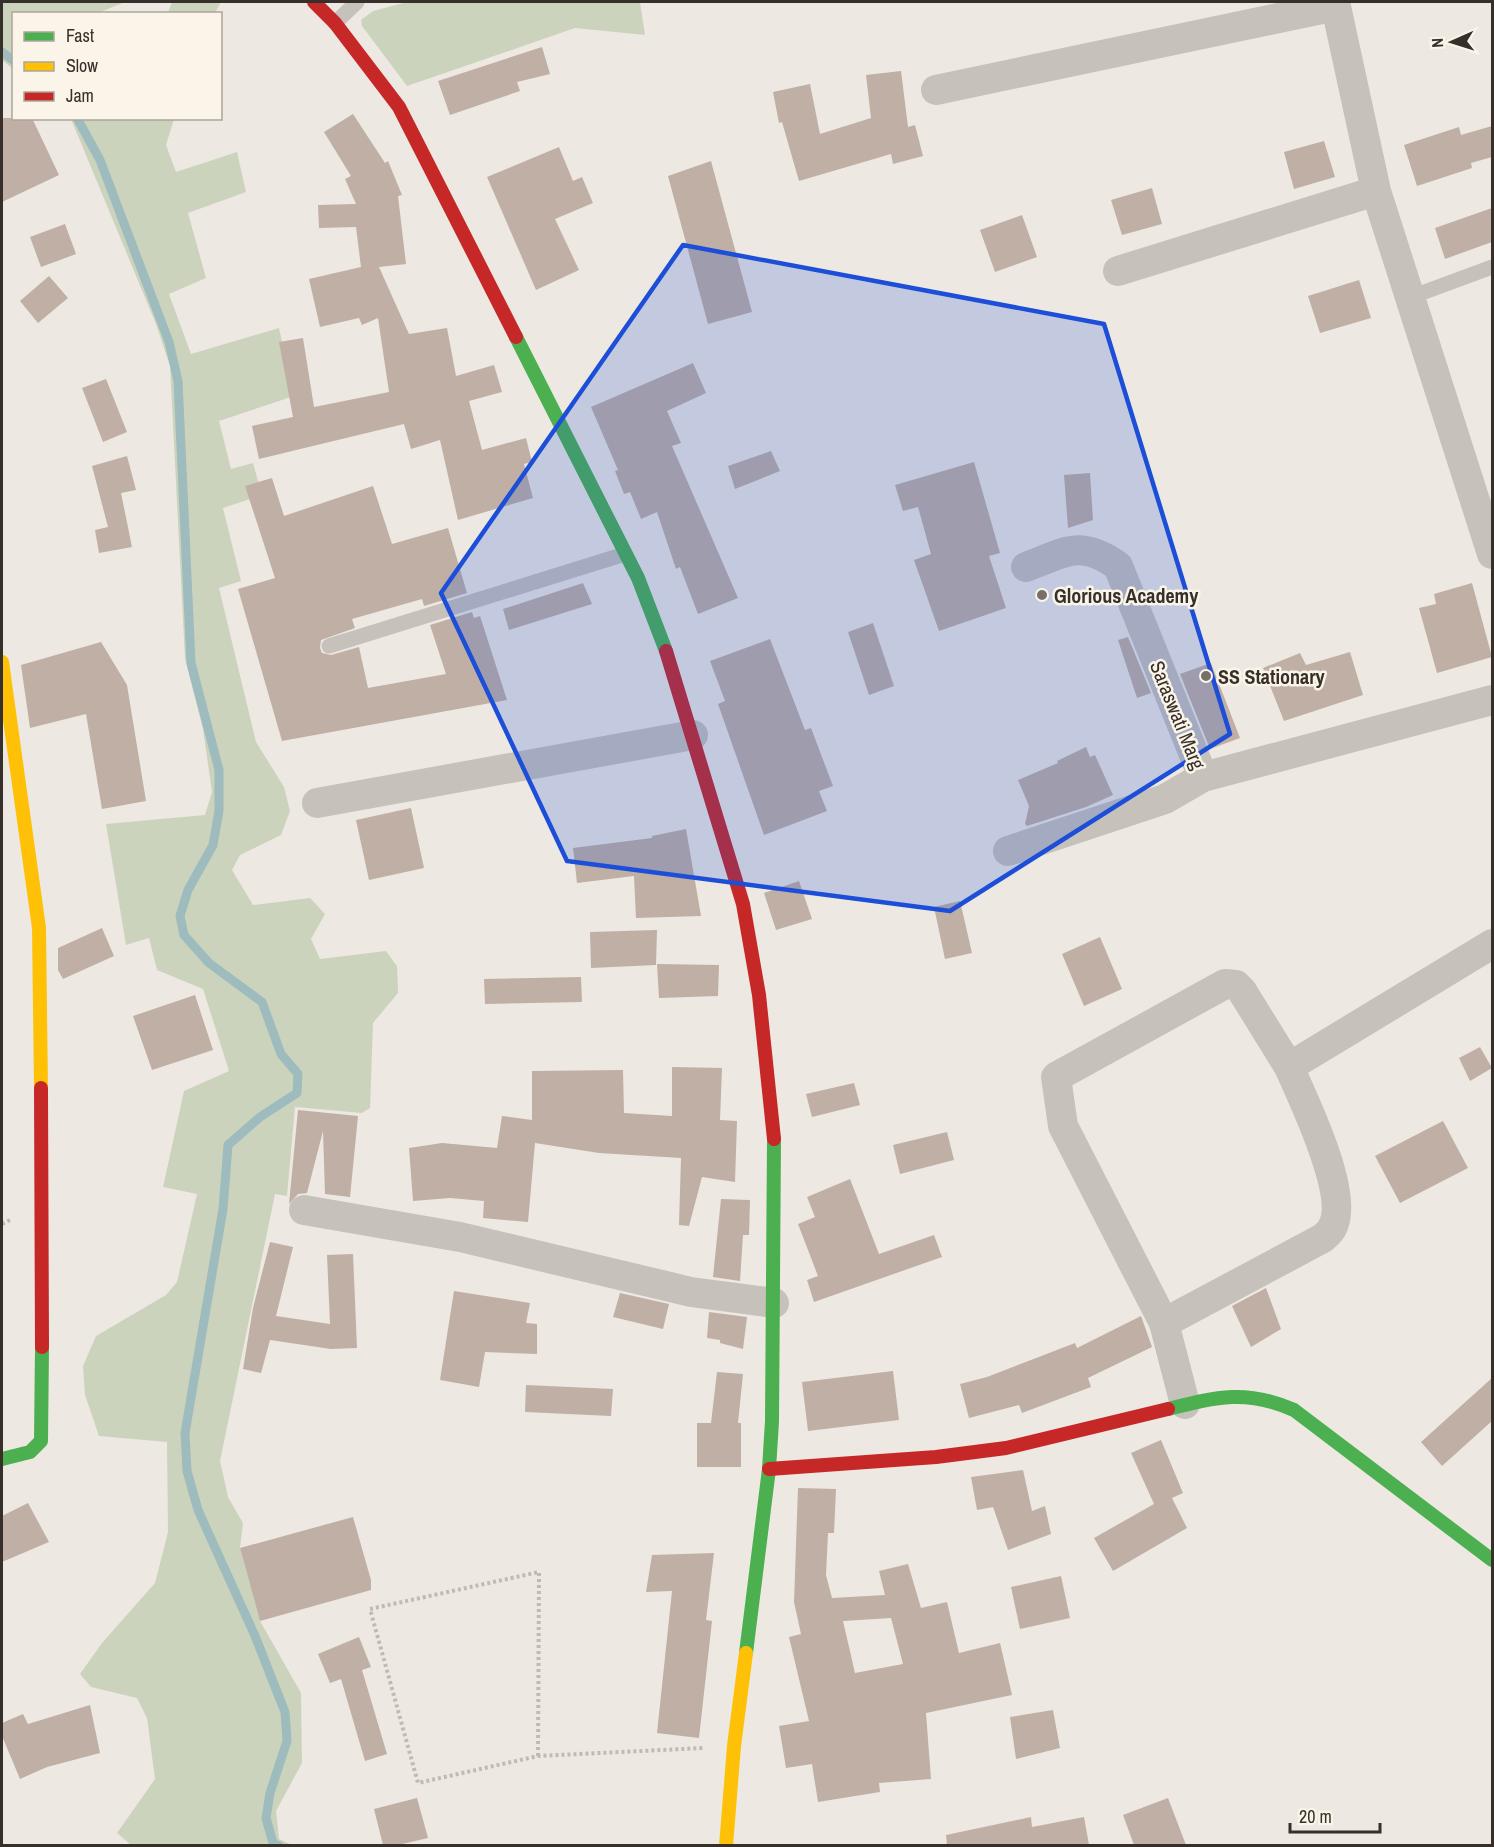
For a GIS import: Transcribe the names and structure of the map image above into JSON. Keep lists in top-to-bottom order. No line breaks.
{"streets":{"street":["Saraswati Marg"]},"places":["Glorious Academy","SS Stationary"],"legend":["Fast","Slow","Jam"],"scale_bar":"20 m","north":"left"}
